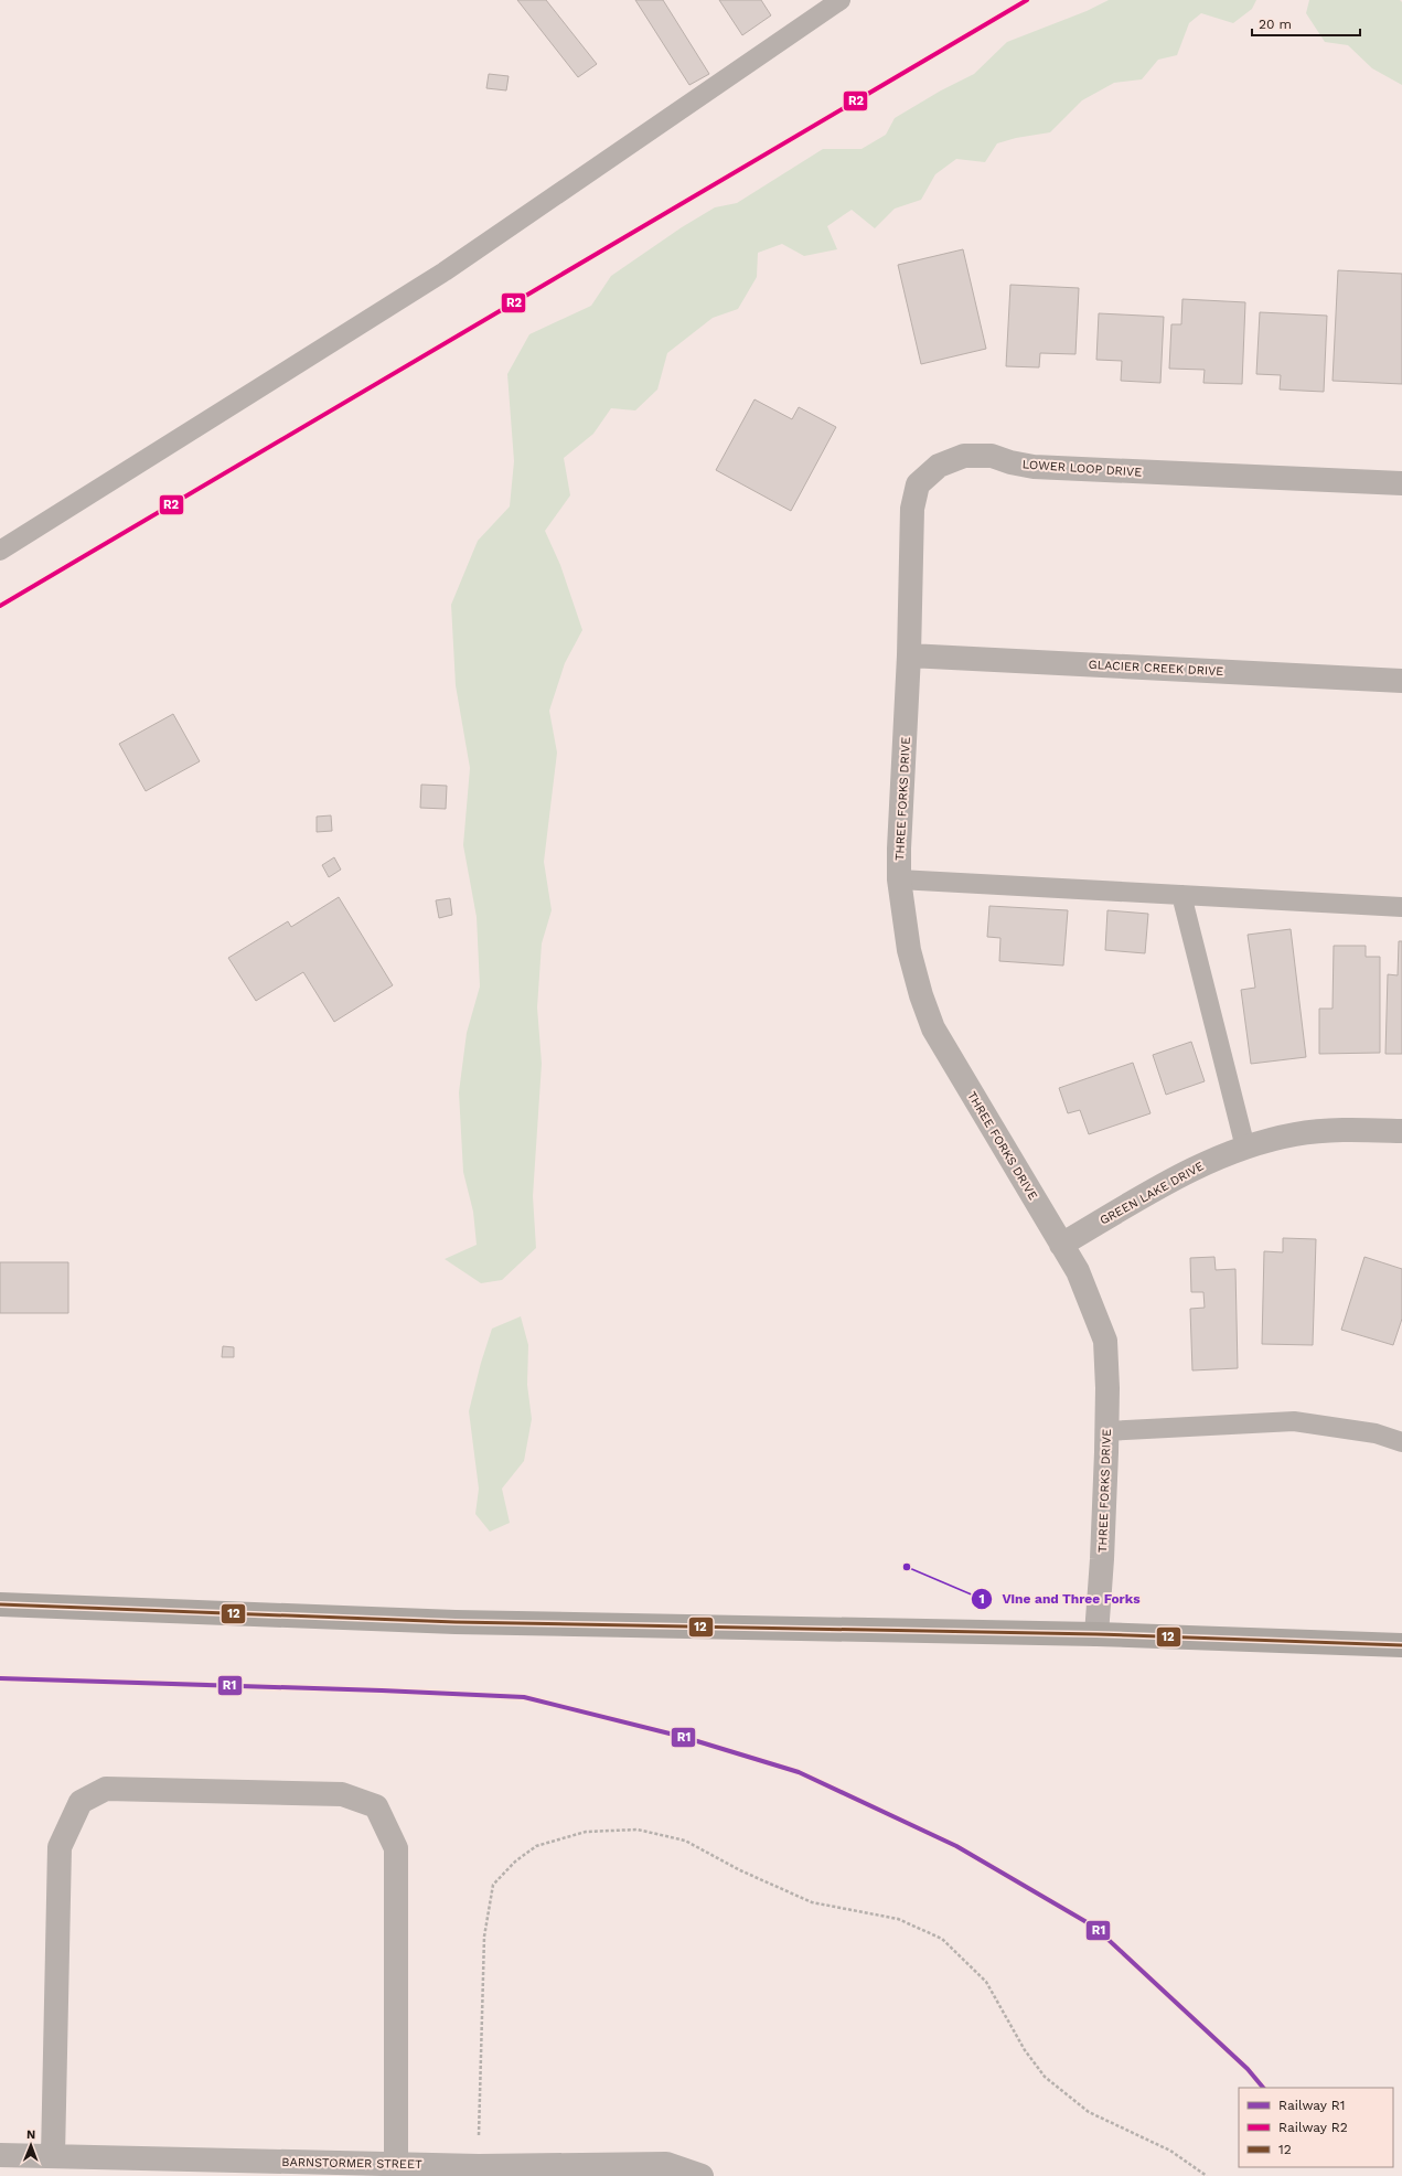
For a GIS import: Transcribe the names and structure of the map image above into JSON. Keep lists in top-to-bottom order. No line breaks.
{"streets":{"street":["LOWER LOOP DRIVE","GLACIER CREEK DRIVE","THREE FORKS DRIVE","GREEN LAKE DRIVE","BARNSTORMER STREET"]},"crossings":[["LOWER LOOP DRIVE","GLACIER CREEK DRIVE"],["LOWER LOOP DRIVE","THREE FORKS DRIVE"],["GLACIER CREEK DRIVE","THREE FORKS DRIVE"],["THREE FORKS DRIVE","GREEN LAKE DRIVE"]],"places":["Vine and Three Forks"],"lines":["rail line R2","transit line 12","rail line R1"],"legend":["Railway R1","Railway R2","12"],"scale_bar":"20 m","north":"top"}
